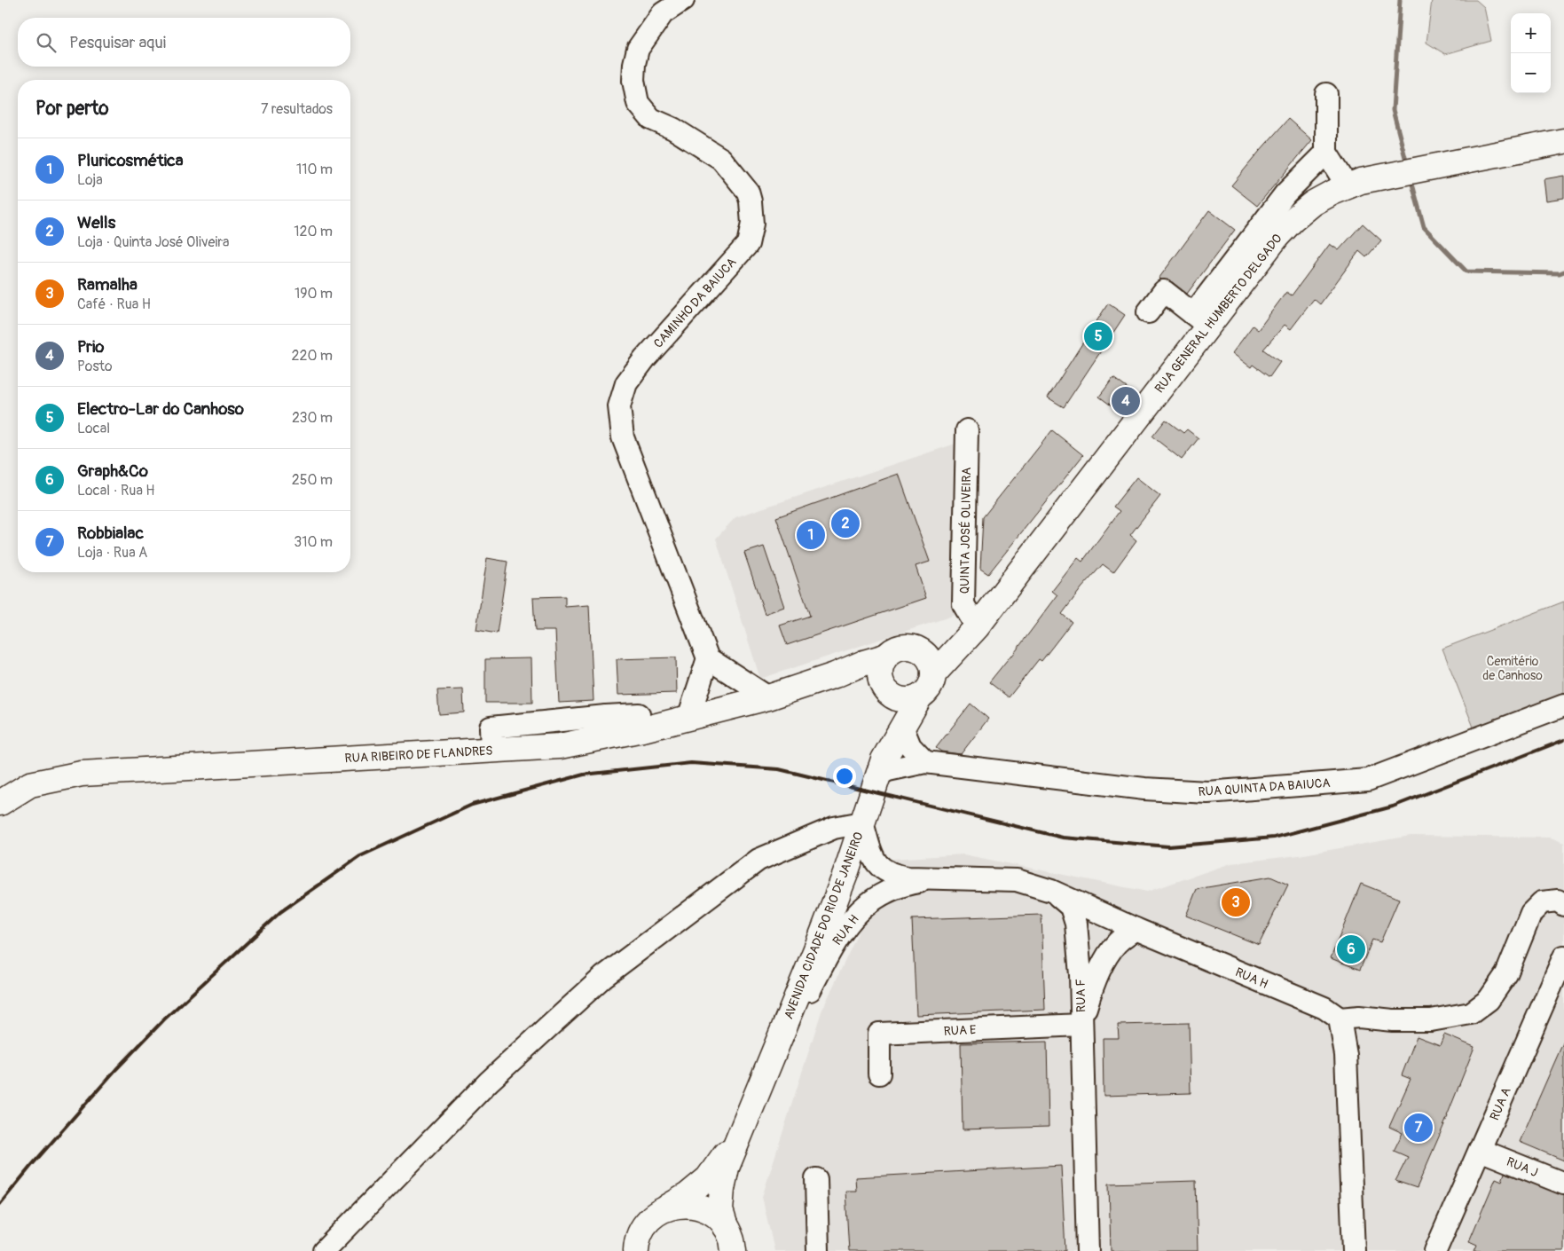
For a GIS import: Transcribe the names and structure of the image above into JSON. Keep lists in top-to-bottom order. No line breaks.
{"streets":{"main road":["RUA GENERAL HUMBERTO DELGADO","RUA RIBEIRO DE FLANDRES","AVENIDA CIDADE DO RIO DE JANEIRO"],"street":["CAMINHO DA BAIUCA","QUINTA JOSÉ OLIVEIRA","RUA QUINTA DA BAIUCA","RUA H","RUA F","RUA E","RUA A","RUA J"]},"crossings":[["RUA GENERAL HUMBERTO DELGADO","QUINTA JOSÉ OLIVEIRA"],["RUA GENERAL HUMBERTO DELGADO","RUA RIBEIRO DE FLANDRES"],["QUINTA JOSÉ OLIVEIRA","RUA RIBEIRO DE FLANDRES"],["RUA QUINTA DA BAIUCA","AVENIDA CIDADE DO RIO DE JANEIRO"],["AVENIDA CIDADE DO RIO DE JANEIRO","RUA H"],["RUA H","RUA F"],["RUA F","RUA E"],["RUA A","RUA J"]],"parks":["Cemitério de Canhoso"],"page":{"map_buttons":["+","−"],"search":"Pesquisar aqui","heading":["Por perto","7 resultados"],"list":[{"mark":"1","name":"Pluricosmética","note":"Loja","value":"110 m"},{"mark":"2","name":"Wells","note":"Loja · Quinta José Oliveira","value":"120 m"},{"mark":"3","name":"Ramalha","note":"Café · Rua H","value":"190 m"},{"mark":"4","name":"Prio","note":"Posto","value":"220 m"},{"mark":"5","name":"Electro-Lar do Canhoso","note":"Local","value":"230 m"},{"mark":"6","name":"Graph&Co","note":"Local · Rua H","value":"250 m"},{"mark":"7","name":"Robbialac","note":"Loja · Rua A","value":"310 m"}],"pins":["5","4","2","1","3","6","7"]}}
